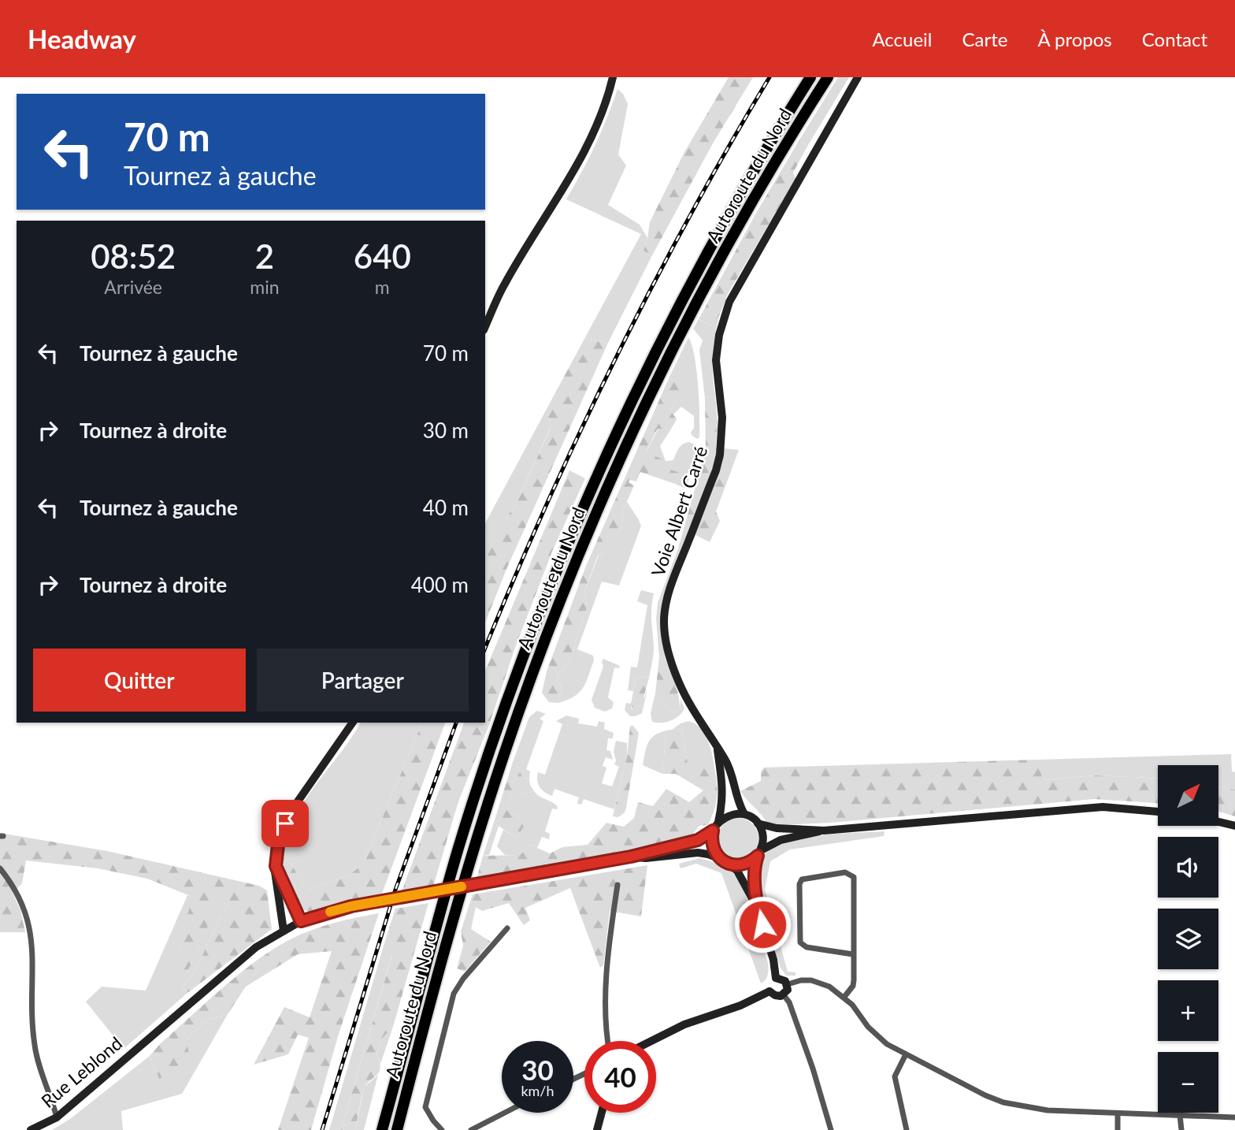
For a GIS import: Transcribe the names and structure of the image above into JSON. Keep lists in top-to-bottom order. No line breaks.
{"streets":{"highway":["Autoroute du Nord"],"street":["Voie Albert Carré","Rue Leblond"]},"north":"top right","page":{"header":"Headway","nav":["Accueil","Carte","À propos","Contact"],"turn":["70 m","Tournez à gauche"],"eta":["08:52","Arrivée","2","min","640","m"],"list":[{"name":"Tournez à gauche","value":"70 m"},{"name":"Tournez à droite","value":"30 m"},{"name":"Tournez à gauche","value":"40 m"},{"name":"Tournez à droite","value":"400 m"}],"buttons":["Quitter","Partager"],"map_buttons":["+","−"],"speed":"30 km/h","limit":"40"}}
